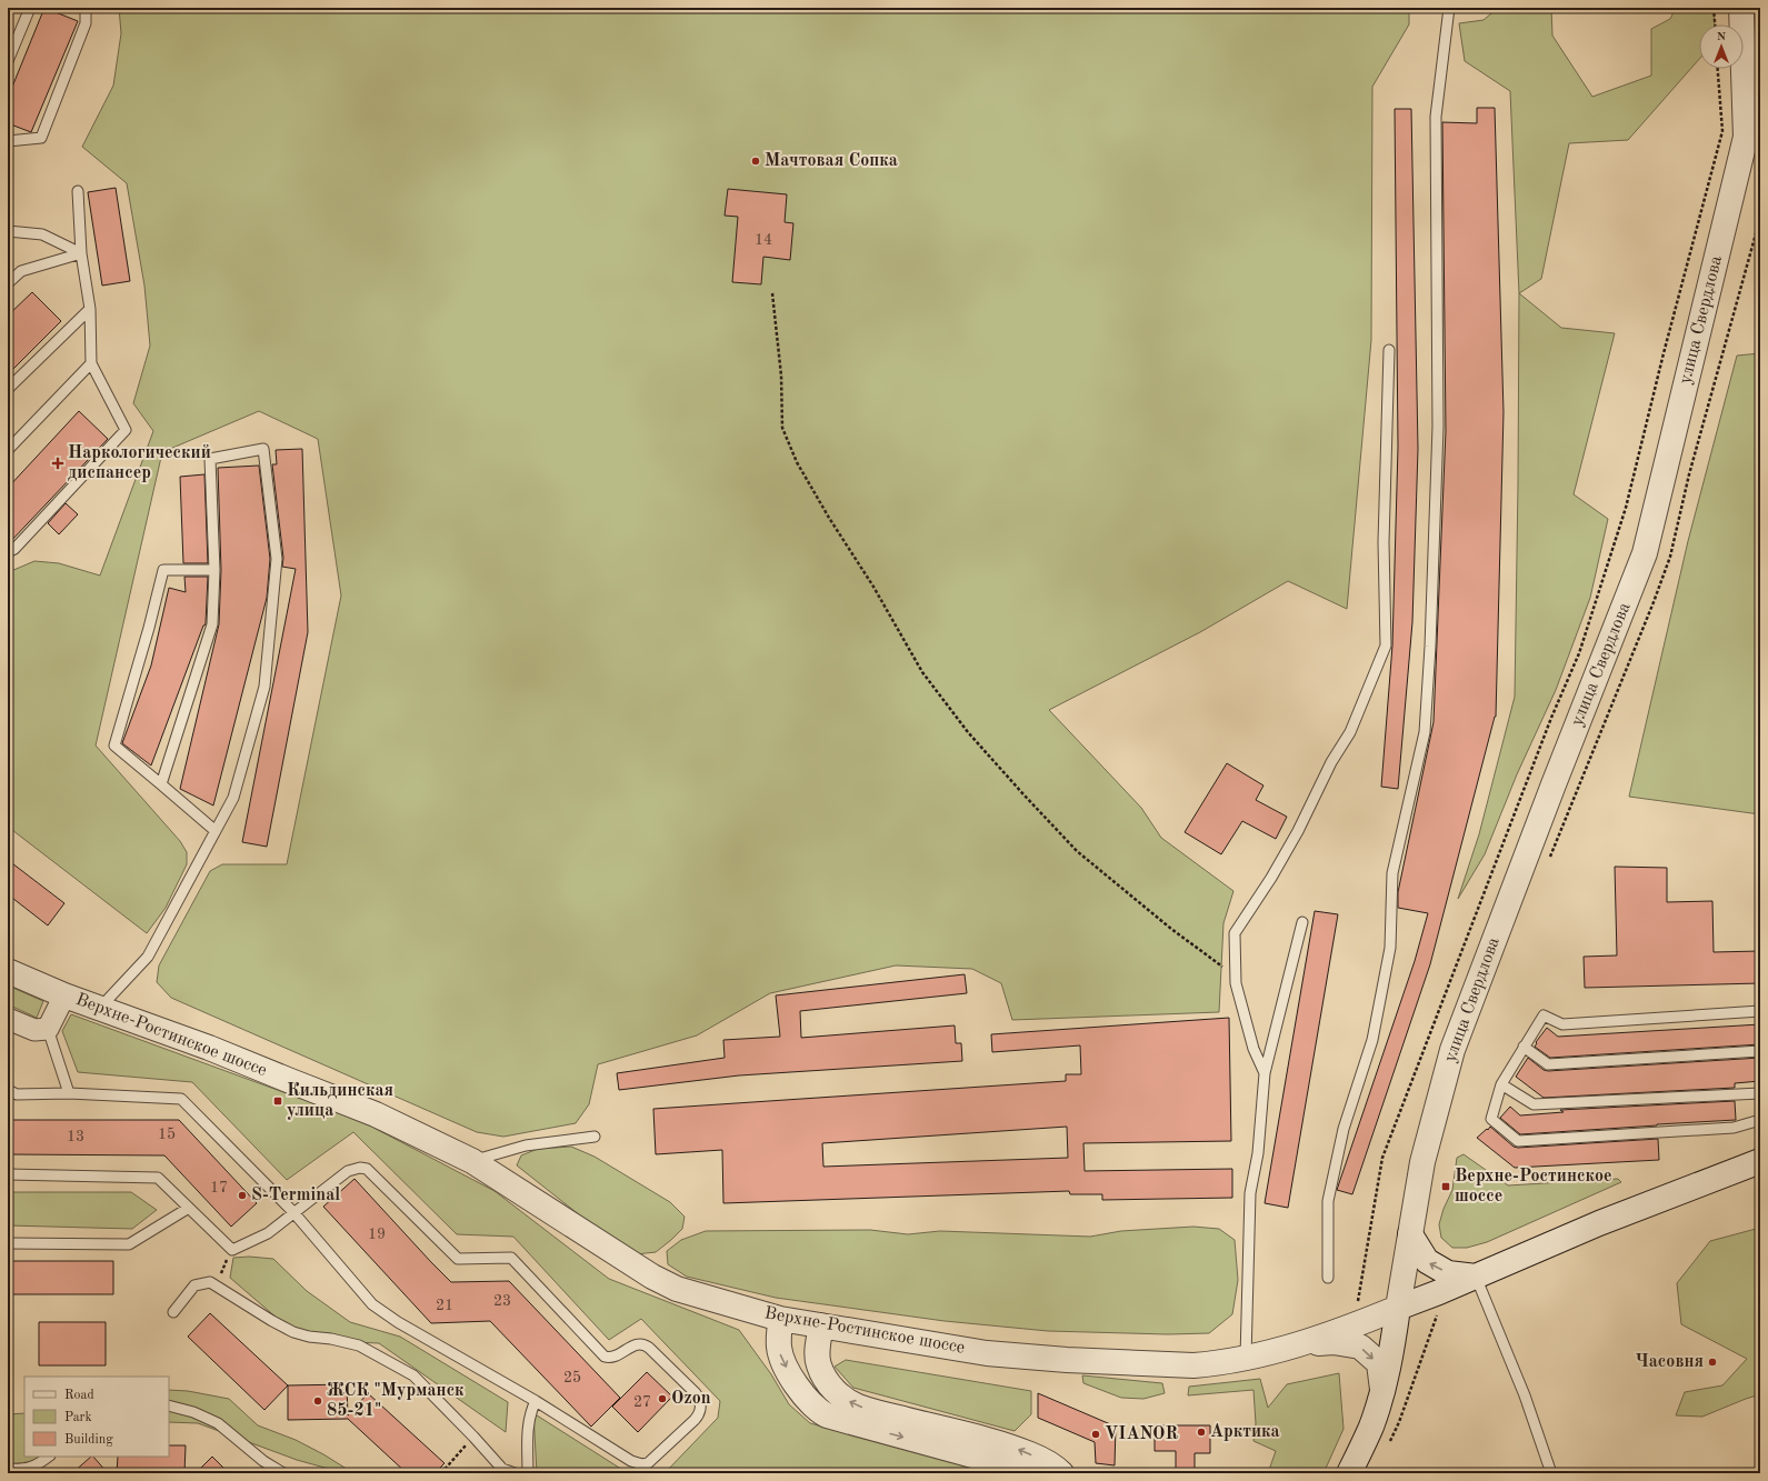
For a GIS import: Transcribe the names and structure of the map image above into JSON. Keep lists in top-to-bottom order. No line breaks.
{"streets":{"street":["улица Свердлова","Верхне-Ростинское шоссе"]},"crossings":[["улица Свердлова","Верхне-Ростинское шоссе"]],"places":{"other":["Мачтовая Сопка","S-Terminal","Часовня","Ozon","ЖСК \"Мурманск 85-21\"","Арктика","VIANOR"],"health":["Наркологический диспансер"],"transit":["Кильдинская улица","Верхне-Ростинское шоссе"]},"house_numbers":["14","15","13","17","19","23","21","25","27"],"legend":["Road","Park","Building"],"north":"top"}
